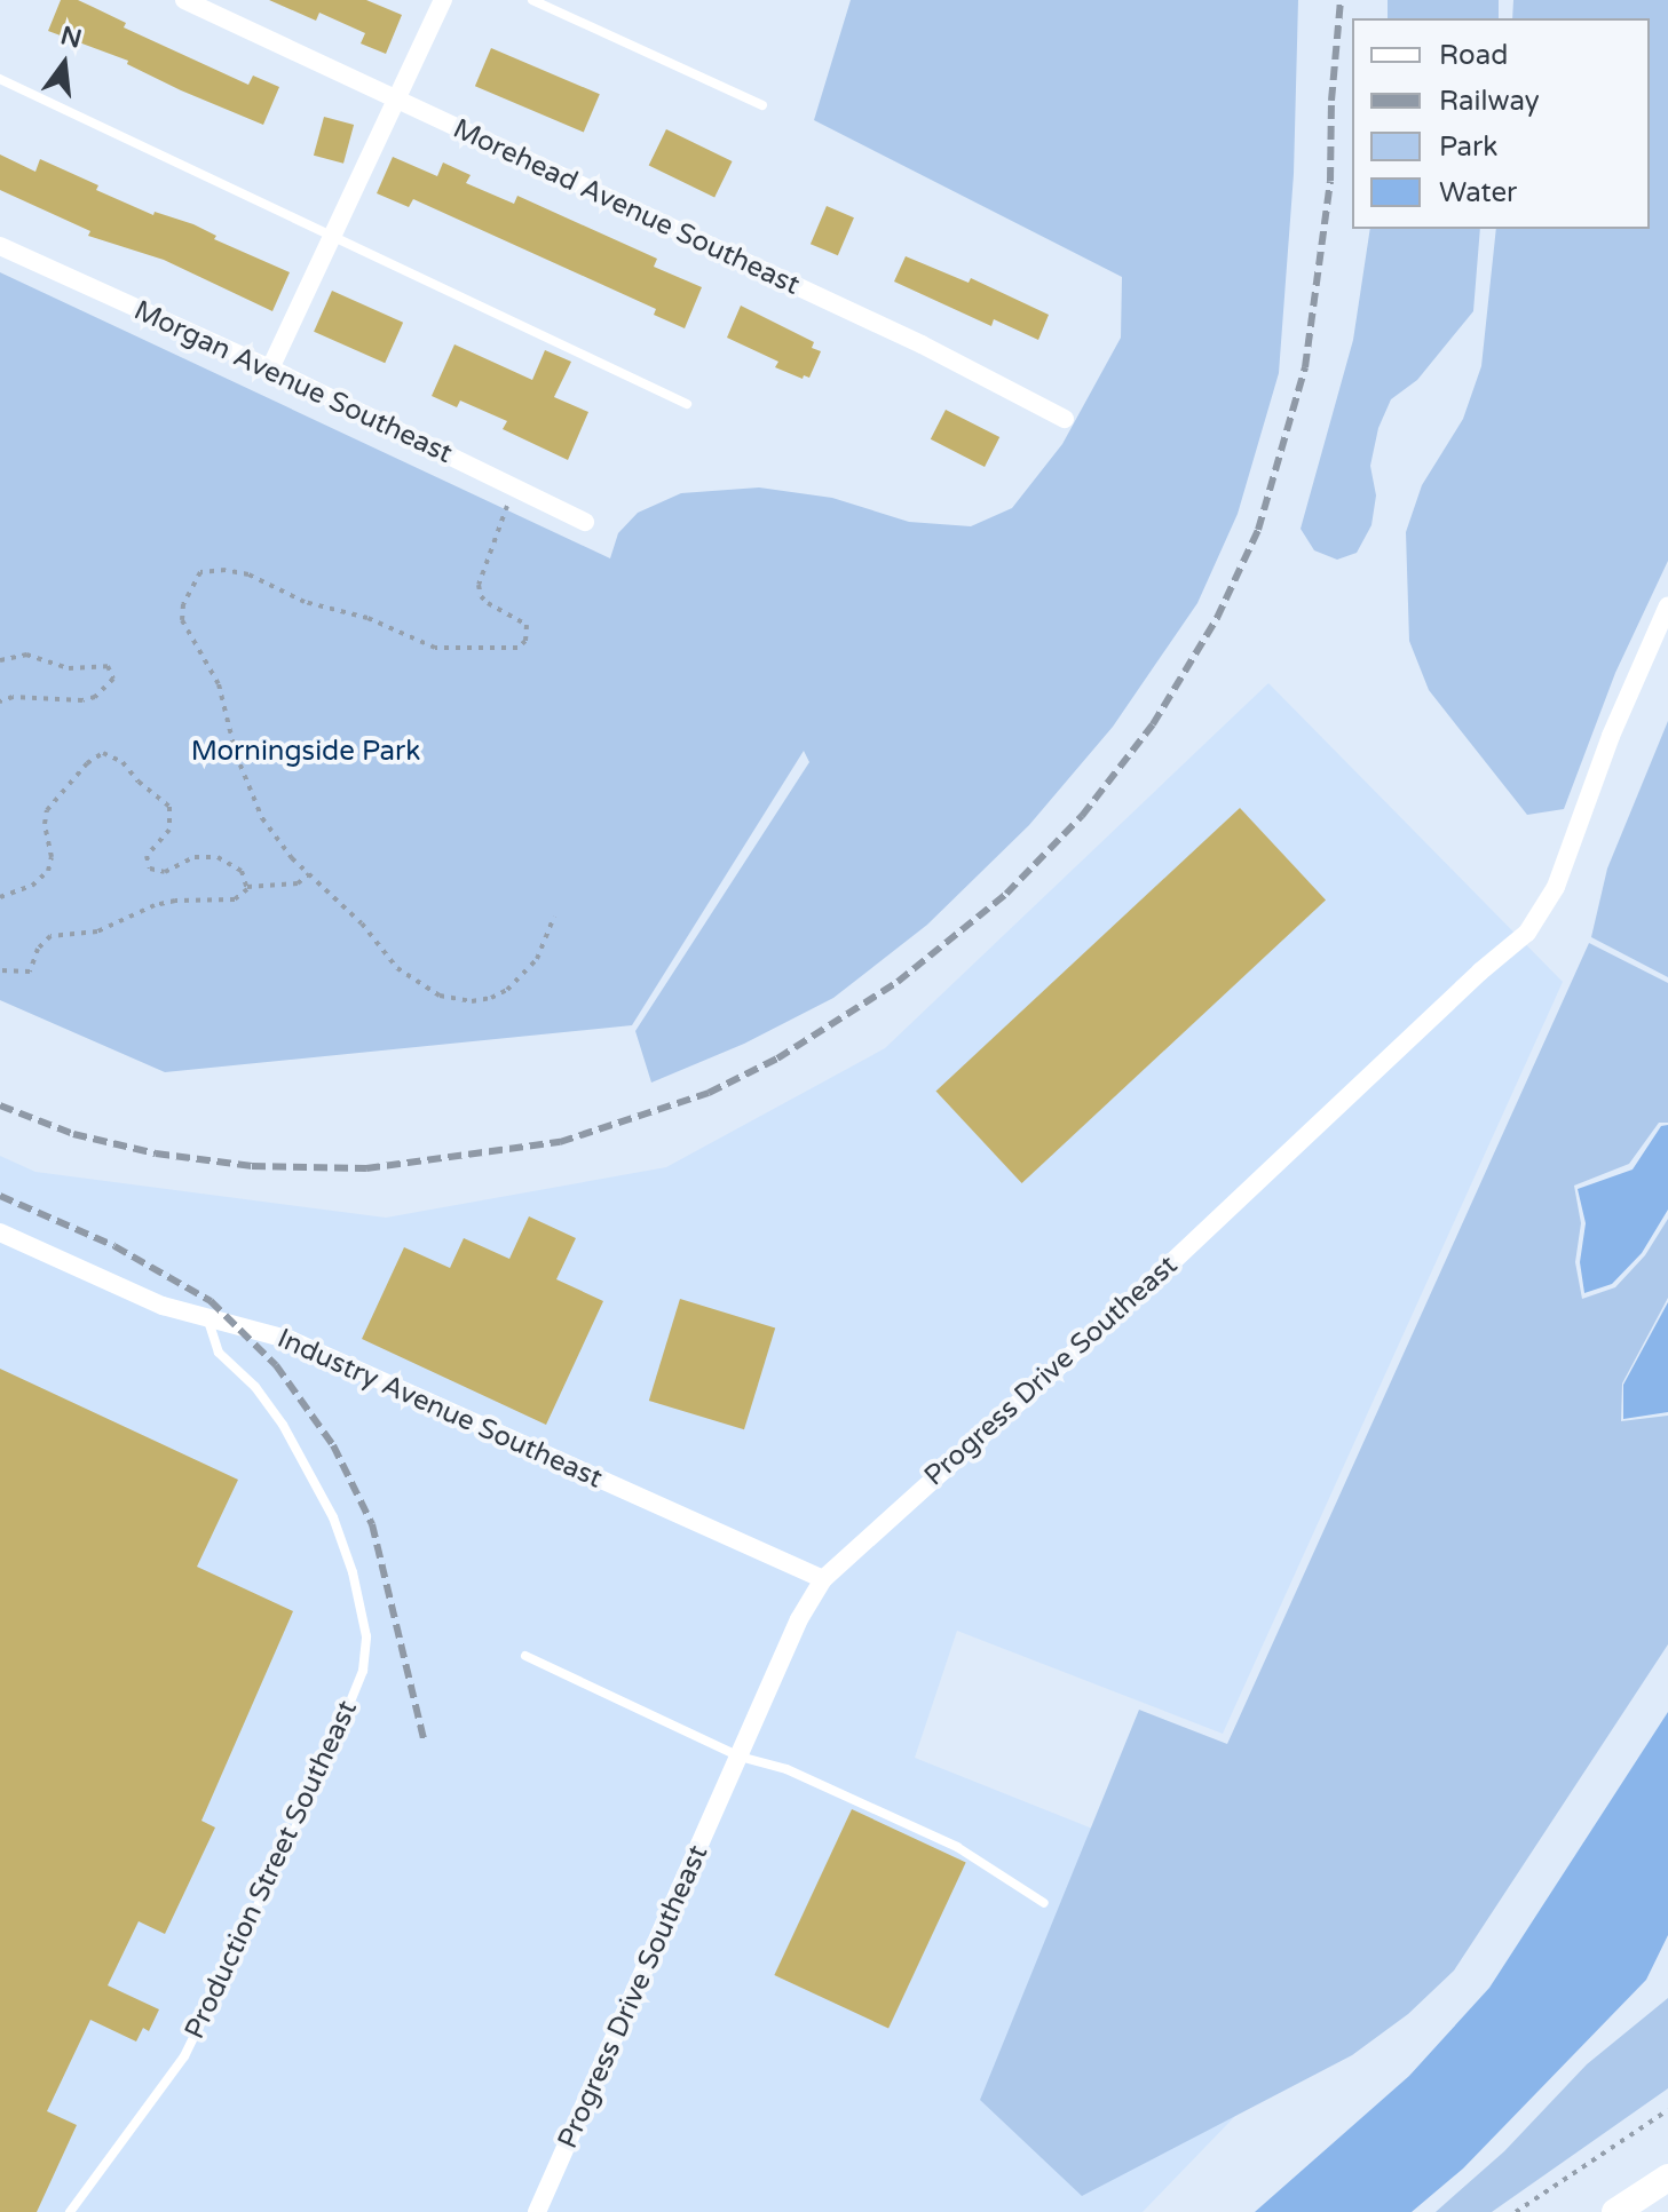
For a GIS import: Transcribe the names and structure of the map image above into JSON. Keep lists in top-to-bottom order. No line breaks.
{"streets":{"street":["Morehead Avenue Southeast","Morgan Avenue Southeast","Progress Drive Southeast","Industry Avenue Southeast"],"lane":["Production Street Southeast"]},"crossings":[["Progress Drive Southeast","Industry Avenue Southeast"],["Industry Avenue Southeast","Production Street Southeast"]],"parks":["Morningside Park"],"legend":["Road","Railway","Park","Water"],"north":"top"}
